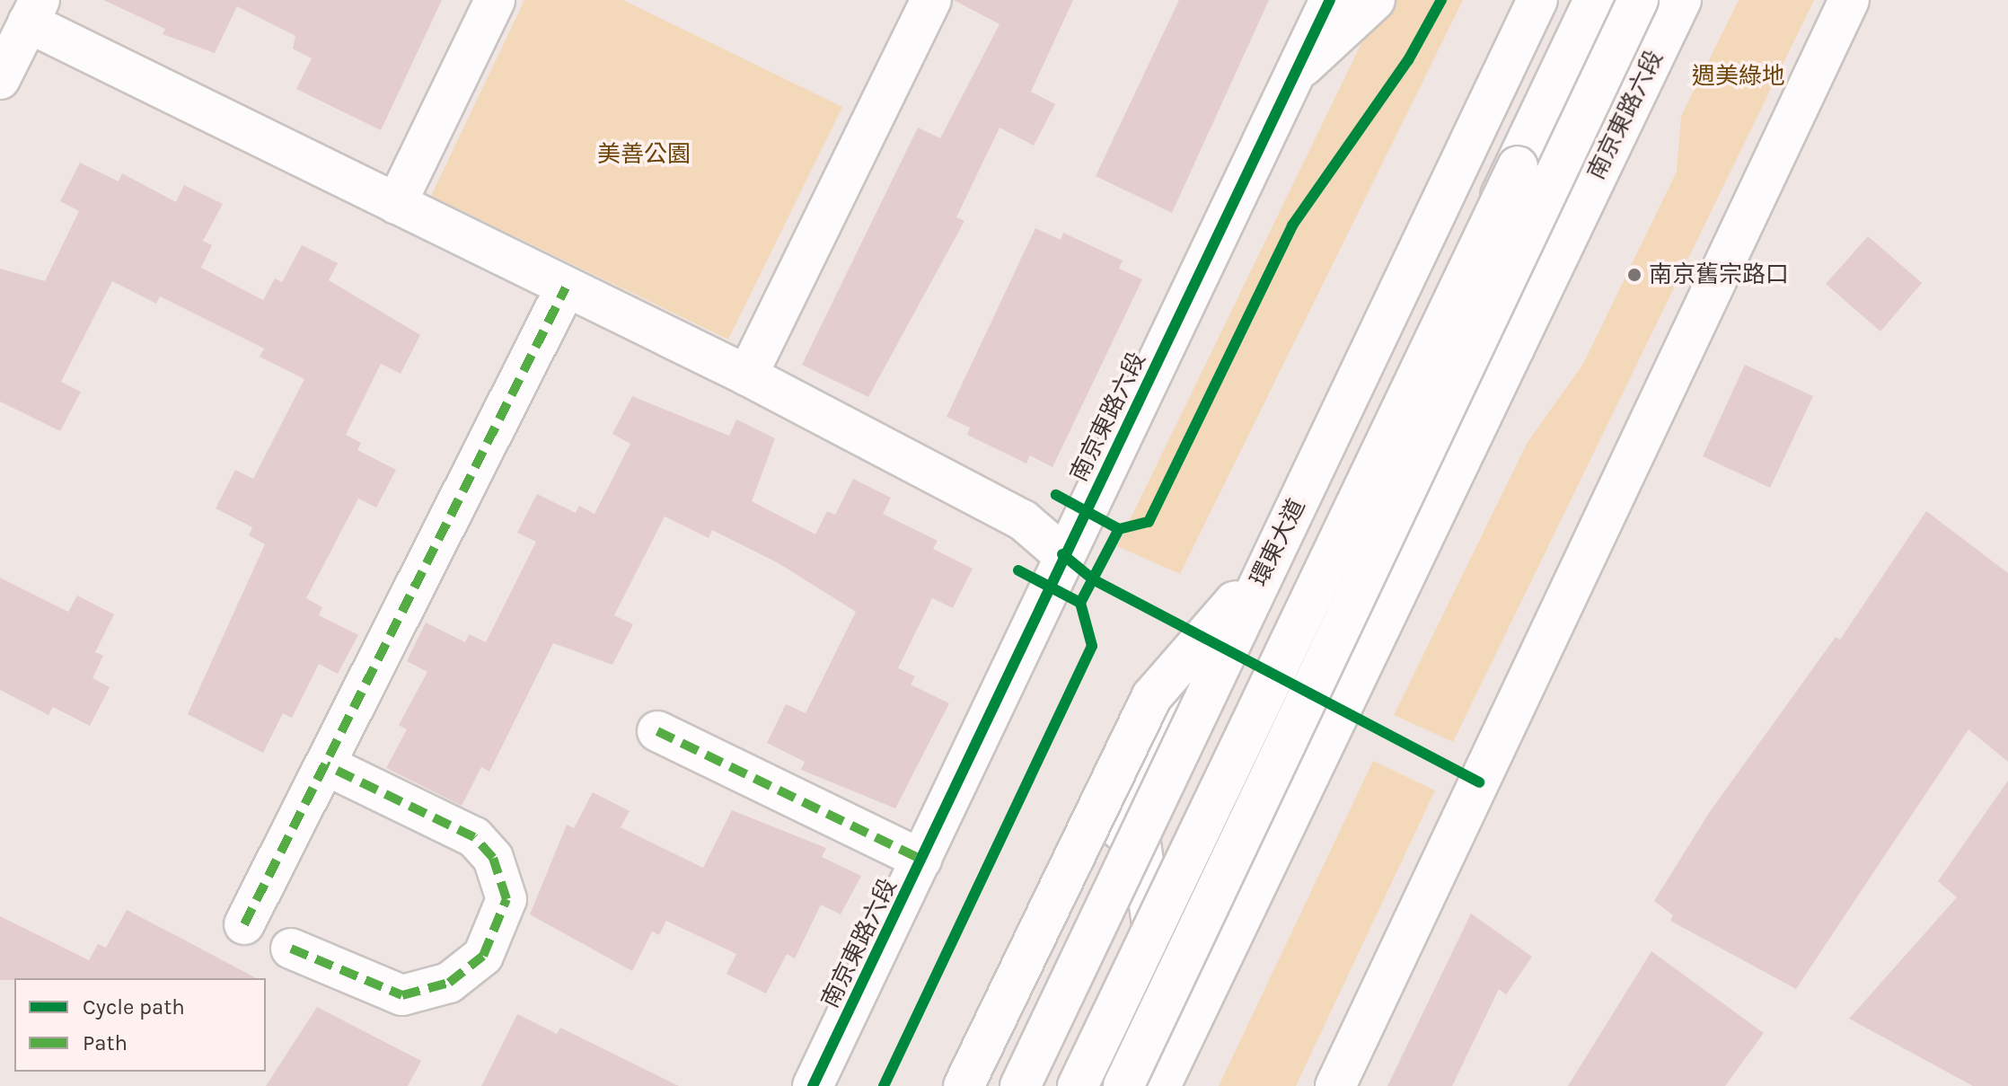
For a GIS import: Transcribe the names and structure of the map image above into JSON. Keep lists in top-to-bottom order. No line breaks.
{"streets":{"main road":["南京東路六段","環東大道"]},"parks":["週美綠地","美善公園"],"places":["南京舊宗路口"],"legend":["Cycle path","Path"]}
